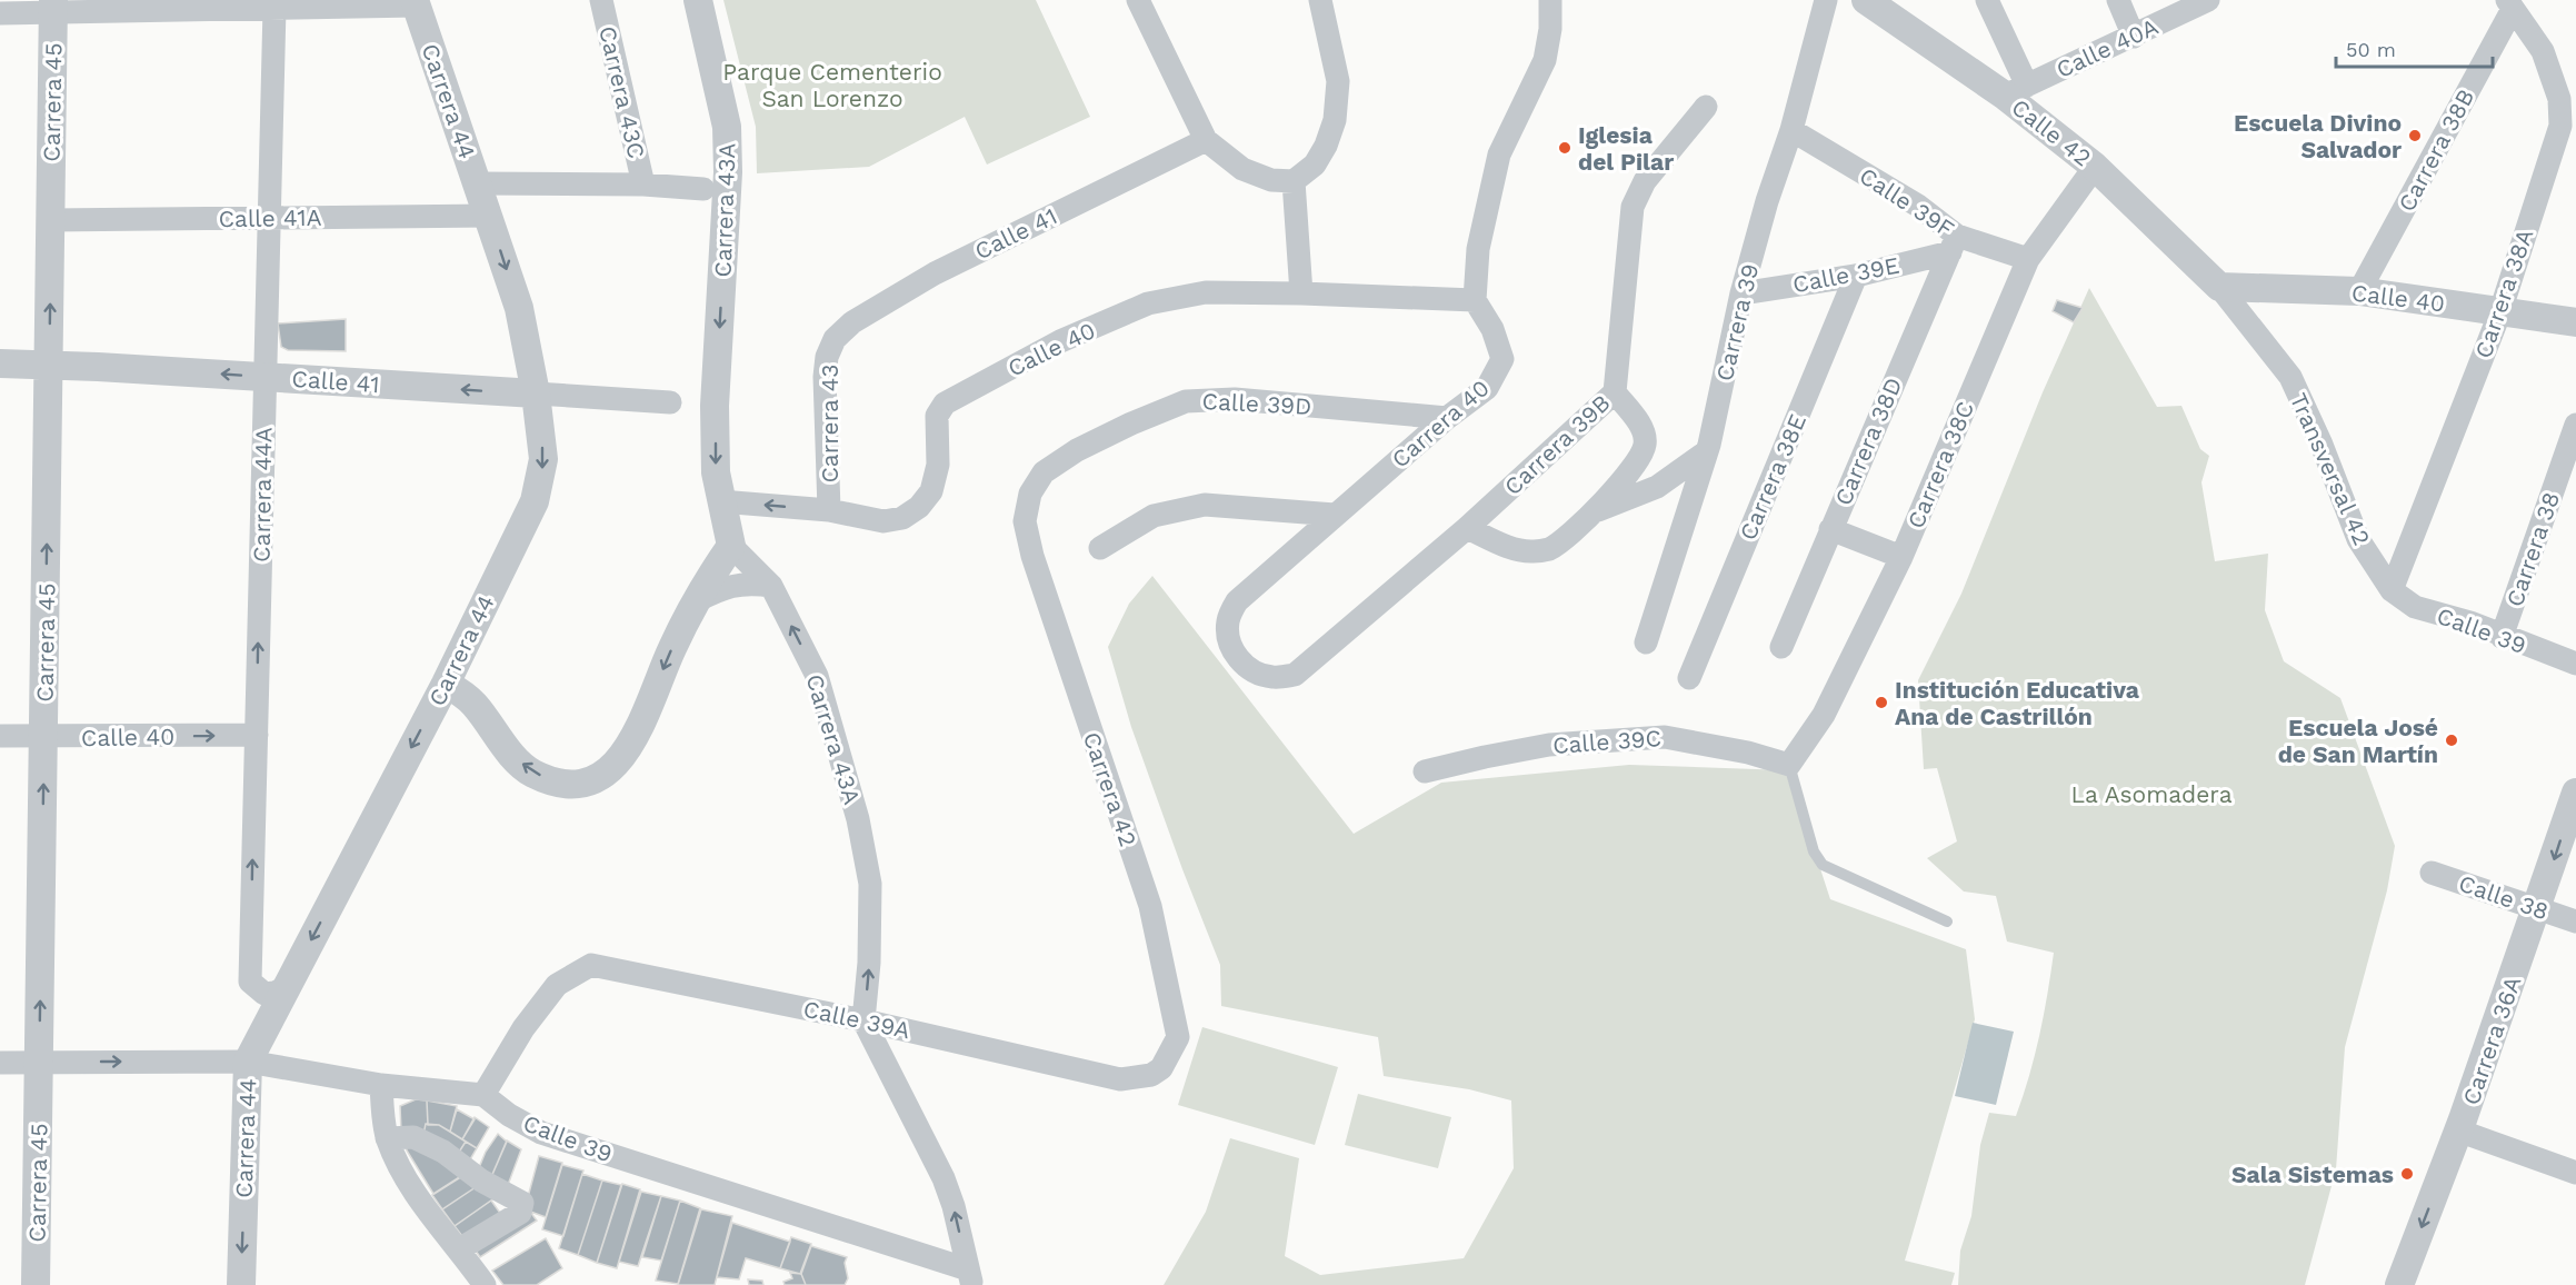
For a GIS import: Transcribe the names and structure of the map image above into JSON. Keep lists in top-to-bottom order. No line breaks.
{"streets":{"street":["Calle 40A","Carrera 43C","Carrera 44","Carrera 45","Calle 42","Carrera 38B","Calle 39F","Carrera 43A","Calle 41A","Calle 41","Calle 39E","Carrera 38A","Calle 40","Carrera 39","Calle 39D","Carrera 43","Carrera 40","Carrera 38D","Carrera 39B","Carrera 38C","Transversal 42","Carrera 38E","Carrera 44A","Carrera 38","Calle 39","Calle 39C","Carrera 42","Calle 38","Calle 39A","Carrera 36A"]},"crossings":[["Calle 40A","Calle 42"],["Carrera 44","Calle 41A"],["Carrera 44","Calle 41"],["Carrera 44","Carrera 44A"],["Carrera 45","Calle 41A"],["Carrera 45","Calle 41"],["Carrera 45","Calle 40"],["Calle 42","Calle 40"],["Calle 42","Carrera 38C"],["Calle 42","Transversal 42"],["Carrera 38B","Carrera 38A"],["Carrera 38B","Calle 40"],["Calle 39F","Calle 39E"],["Calle 39F","Carrera 39"],["Calle 39F","Carrera 38D"],["Calle 39F","Carrera 38C"],["Carrera 43A","Calle 40"],["Carrera 43A","Calle 39A"],["Calle 41A","Carrera 44A"],["Calle 41","Carrera 43"],["Calle 41","Carrera 44A"],["Calle 39E","Carrera 39"],["Calle 39E","Carrera 38D"],["Calle 39E","Carrera 38E"],["Carrera 38A","Calle 40"],["Carrera 38A","Transversal 42"],["Carrera 38A","Calle 39"],["Calle 40","Carrera 43"],["Calle 40","Carrera 40"],["Calle 40","Transversal 42"],["Calle 40","Carrera 44A"],["Calle 39D","Carrera 40"],["Calle 39D","Carrera 42"],["Carrera 40","Carrera 39B"],["Carrera 38C","Calle 39C"],["Transversal 42","Calle 39"],["Carrera 38","Calle 39"],["Calle 39","Calle 39A"],["Carrera 42","Calle 39A"],["Calle 38","Carrera 36A"]],"one_way":["Carrera 44","Carrera 45","Calle 41","Carrera 44A","Carrera 36A"],"parks":["Parque Cementerio San Lorenzo","La Asomadera"],"places":["Escuela Divino Salvador","Iglesia del Pilar","Institución Educativa Ana de Castrillón","Escuela José de San Martín","Sala Sistemas"],"scale_bar":"50 m"}
